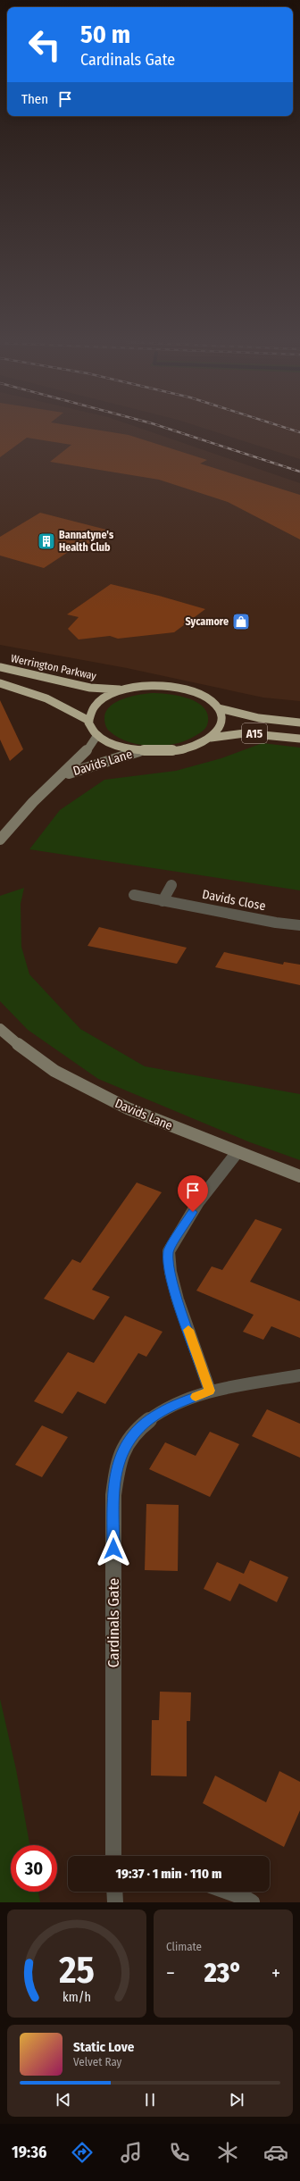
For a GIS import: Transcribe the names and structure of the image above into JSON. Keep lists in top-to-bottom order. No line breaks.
{"streets":{"highway":["Werrington Parkway","A15"],"street":["Davids Lane","Davids Close","Cardinals Gate"]},"places":{"building":["Bannatyne's Health Club"],"shop":["Sycamore"]},"page":{"turn":["50 m","Cardinals Gate"],"then":"Then","limit":"30","trip":"19:37 · 1 min · 110 m","tile":"Climate","heat":["−","23°","+"],"song":["Static Love","Velvet Ray"],"tabs":"19:36","gauge":["25","km/h"]}}
